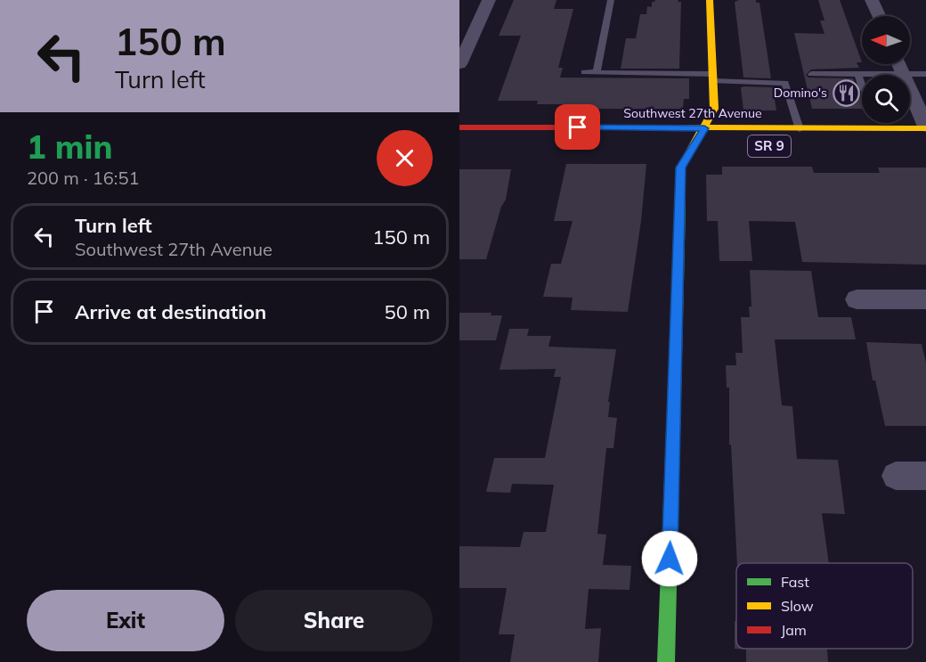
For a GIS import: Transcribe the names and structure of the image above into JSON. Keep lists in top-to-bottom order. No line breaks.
{"streets":{"main road":["Southwest 27th Avenue","SR 9"]},"places":{"restaurant":["Domino's"]},"legend":["Fast","Slow","Jam"],"north":"left","page":{"turn":["150 m","Turn left"],"heading":["1 min","200 m · 16:51"],"list":[{"name":"Turn left","note":"Southwest 27th Avenue","value":"150 m"},{"name":"Arrive at destination","value":"50 m"}],"buttons":["Exit","Share"]}}
